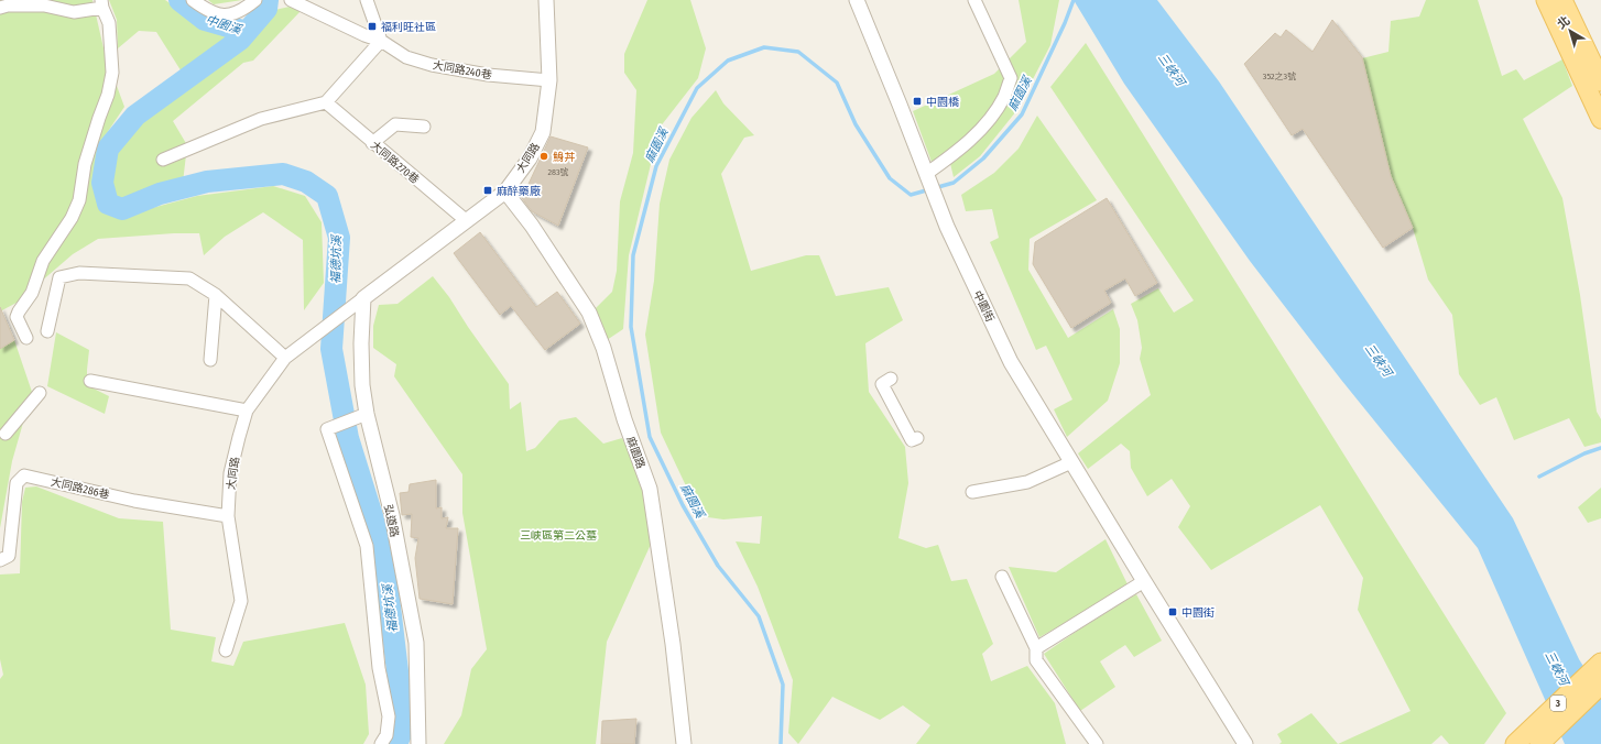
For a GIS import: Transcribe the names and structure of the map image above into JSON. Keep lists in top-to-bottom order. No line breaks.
{"streets":{"main road":["3"],"street":["大同路240巷","大同路","大同路270巷","中園街","麻園路","大同路286巷","弘道路"]},"crossings":[["大同路240巷","大同路"],["大同路","大同路270巷"],["大同路","麻園路"],["大同路","大同路286巷"],["大同路","弘道路"]],"water":["中園溪","三峽河","麻園溪","福德坑溪"],"parks":["三峽區第二公墓"],"places":{"transit":["福利旺社區","中園橋","麻醉藥廠","中園街"],"other":["鯓丼"]},"house_numbers":["352之3號","283號"],"north":"top left"}
